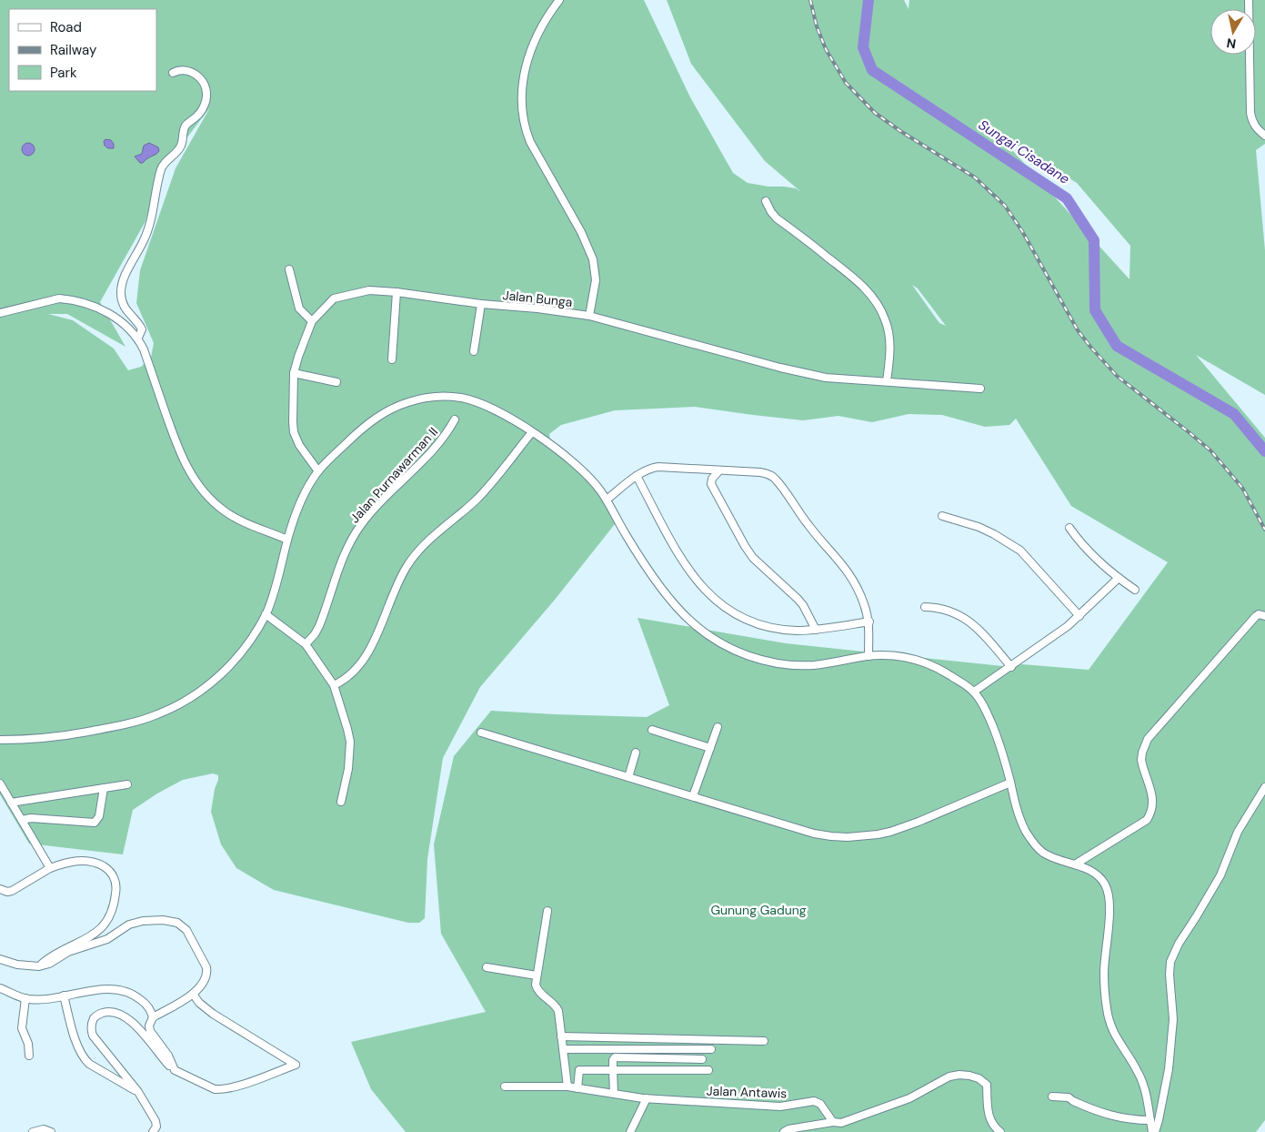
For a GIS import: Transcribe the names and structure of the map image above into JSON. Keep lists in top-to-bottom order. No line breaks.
{"streets":{"street":["Jalan Bunga","Jalan Purnawarman II","Jalan Antawis"]},"water":["Sungai Cisadane"],"parks":["Gunung Gadung"],"legend":["Road","Railway","Park"],"north":"bottom"}
